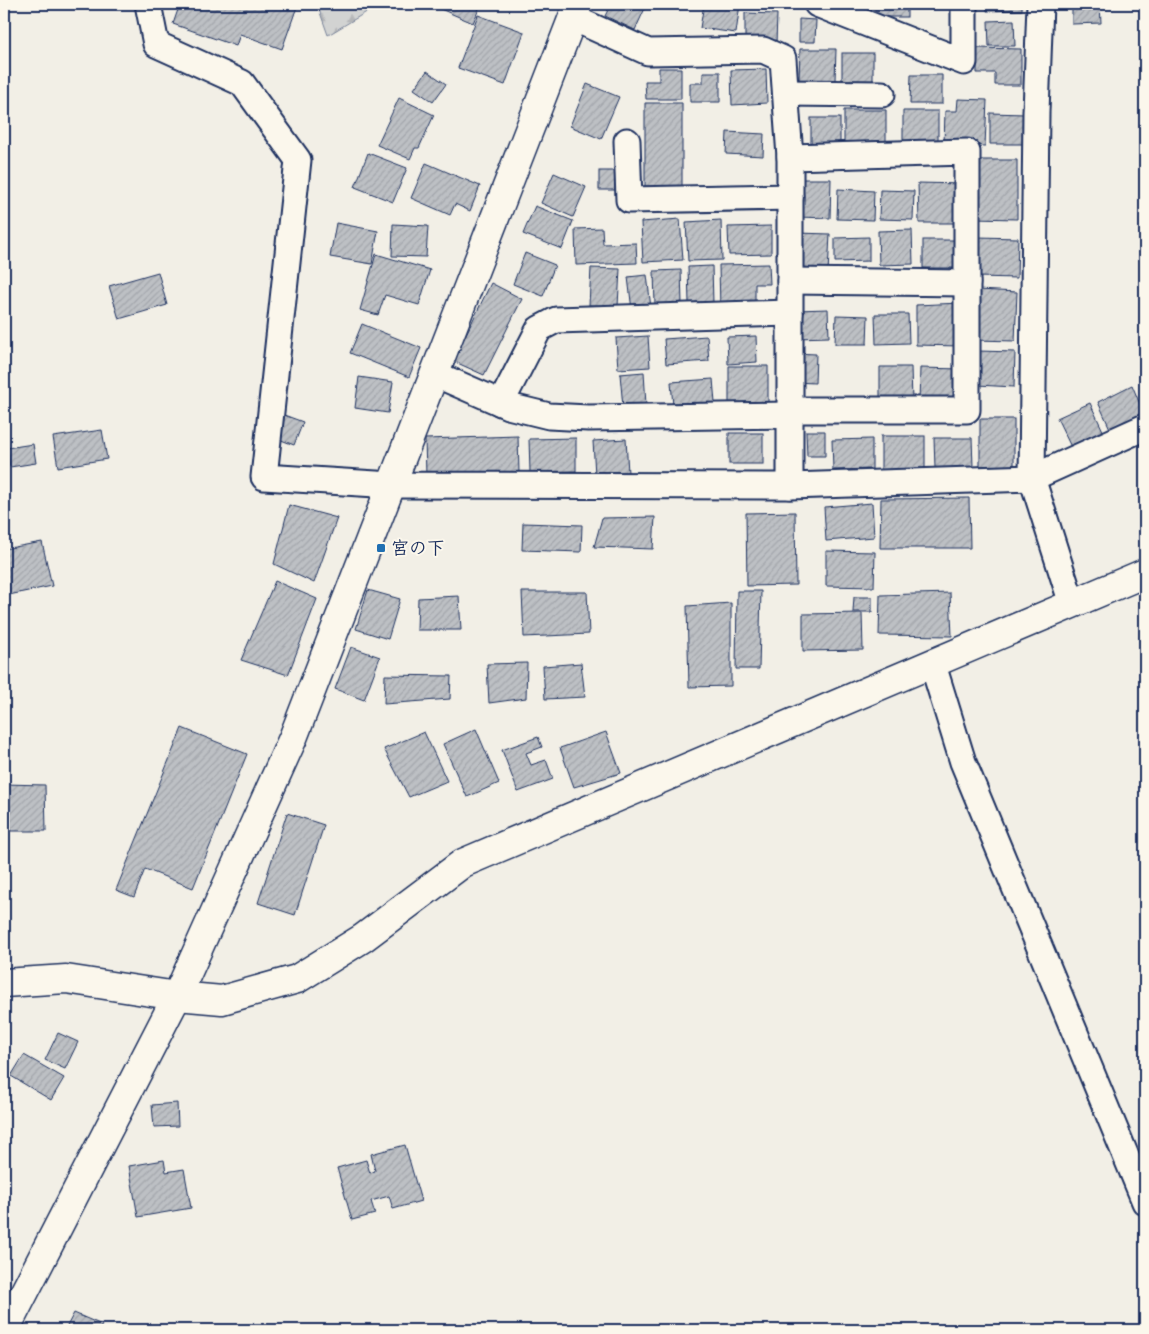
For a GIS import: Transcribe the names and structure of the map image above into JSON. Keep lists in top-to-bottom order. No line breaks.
{"places":{"transit":["宮の下"]}}
